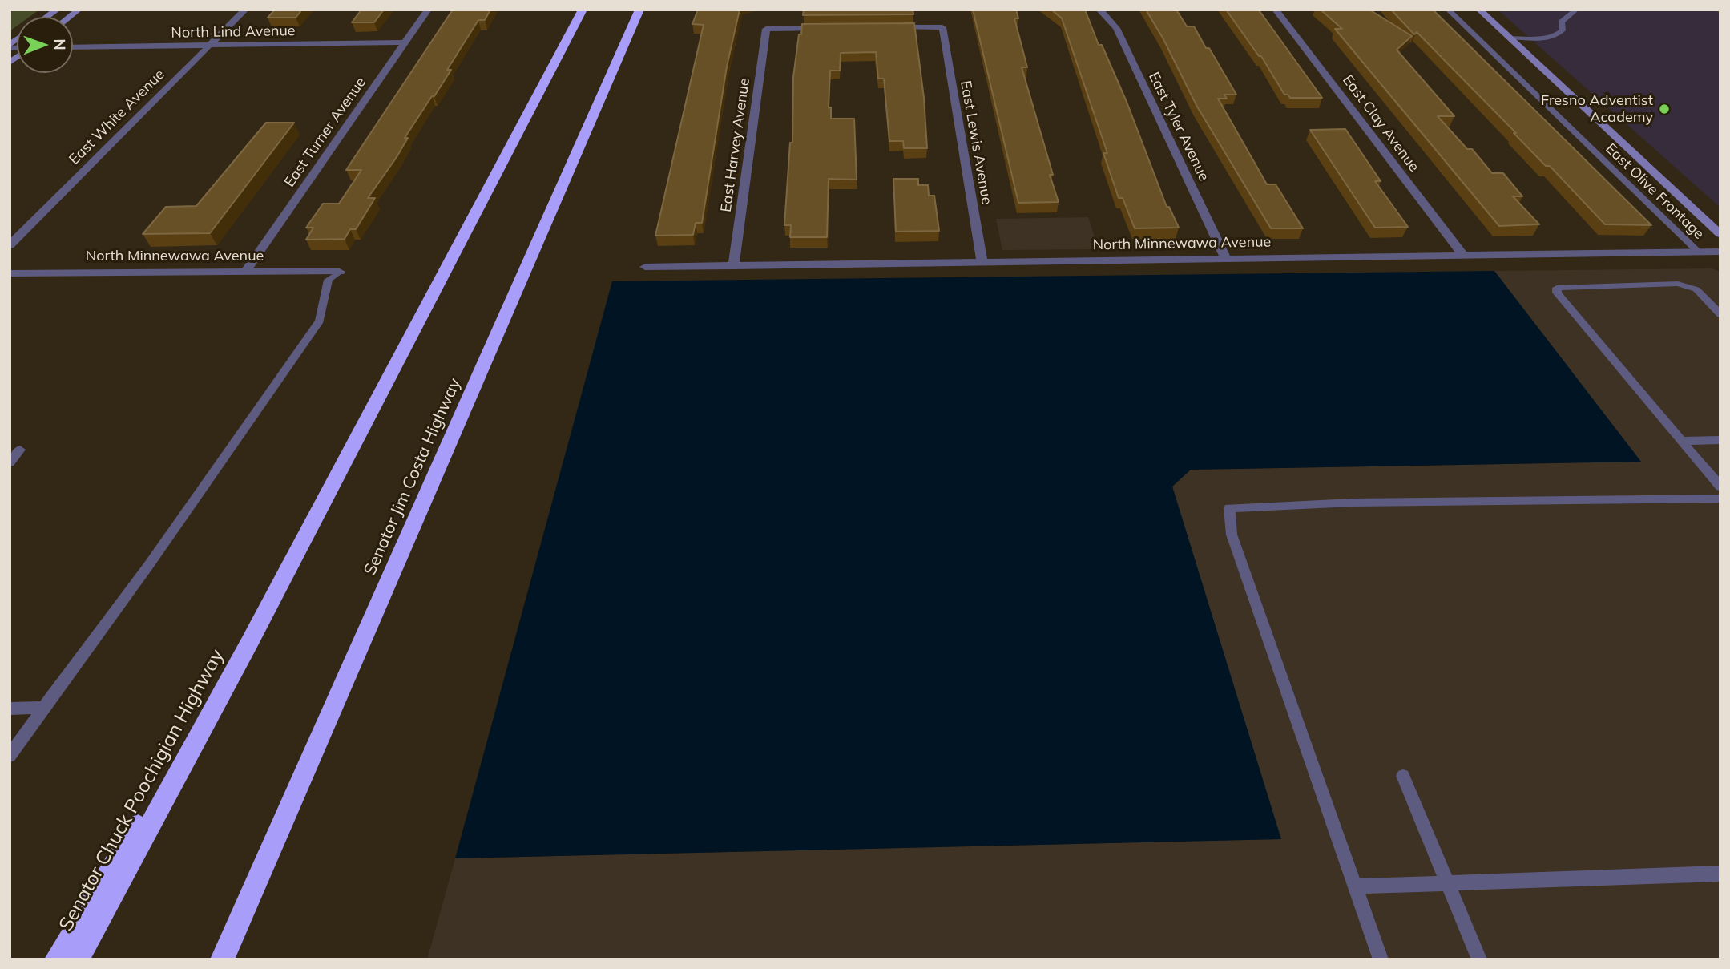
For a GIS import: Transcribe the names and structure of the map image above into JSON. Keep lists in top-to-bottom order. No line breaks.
{"streets":{"highway":["Senator Jim Costa Highway","Senator Chuck Poochigian Highway"],"street":["North Lind Avenue","East White Avenue","East Clay Avenue","East Tyler Avenue","East Turner Avenue","East Lewis Avenue","East Harvey Avenue","North Minnewawa Avenue"],"lane":["East Olive Frontage"]},"crossings":[["North Lind Avenue","East White Avenue"],["North Lind Avenue","East Turner Avenue"],["East Clay Avenue","North Minnewawa Avenue"],["East Tyler Avenue","North Minnewawa Avenue"],["East Turner Avenue","North Minnewawa Avenue"],["East Lewis Avenue","North Minnewawa Avenue"],["East Harvey Avenue","North Minnewawa Avenue"],["East Olive Frontage","North Minnewawa Avenue"]],"places":["Fresno Adventist Academy"],"north":"right"}
